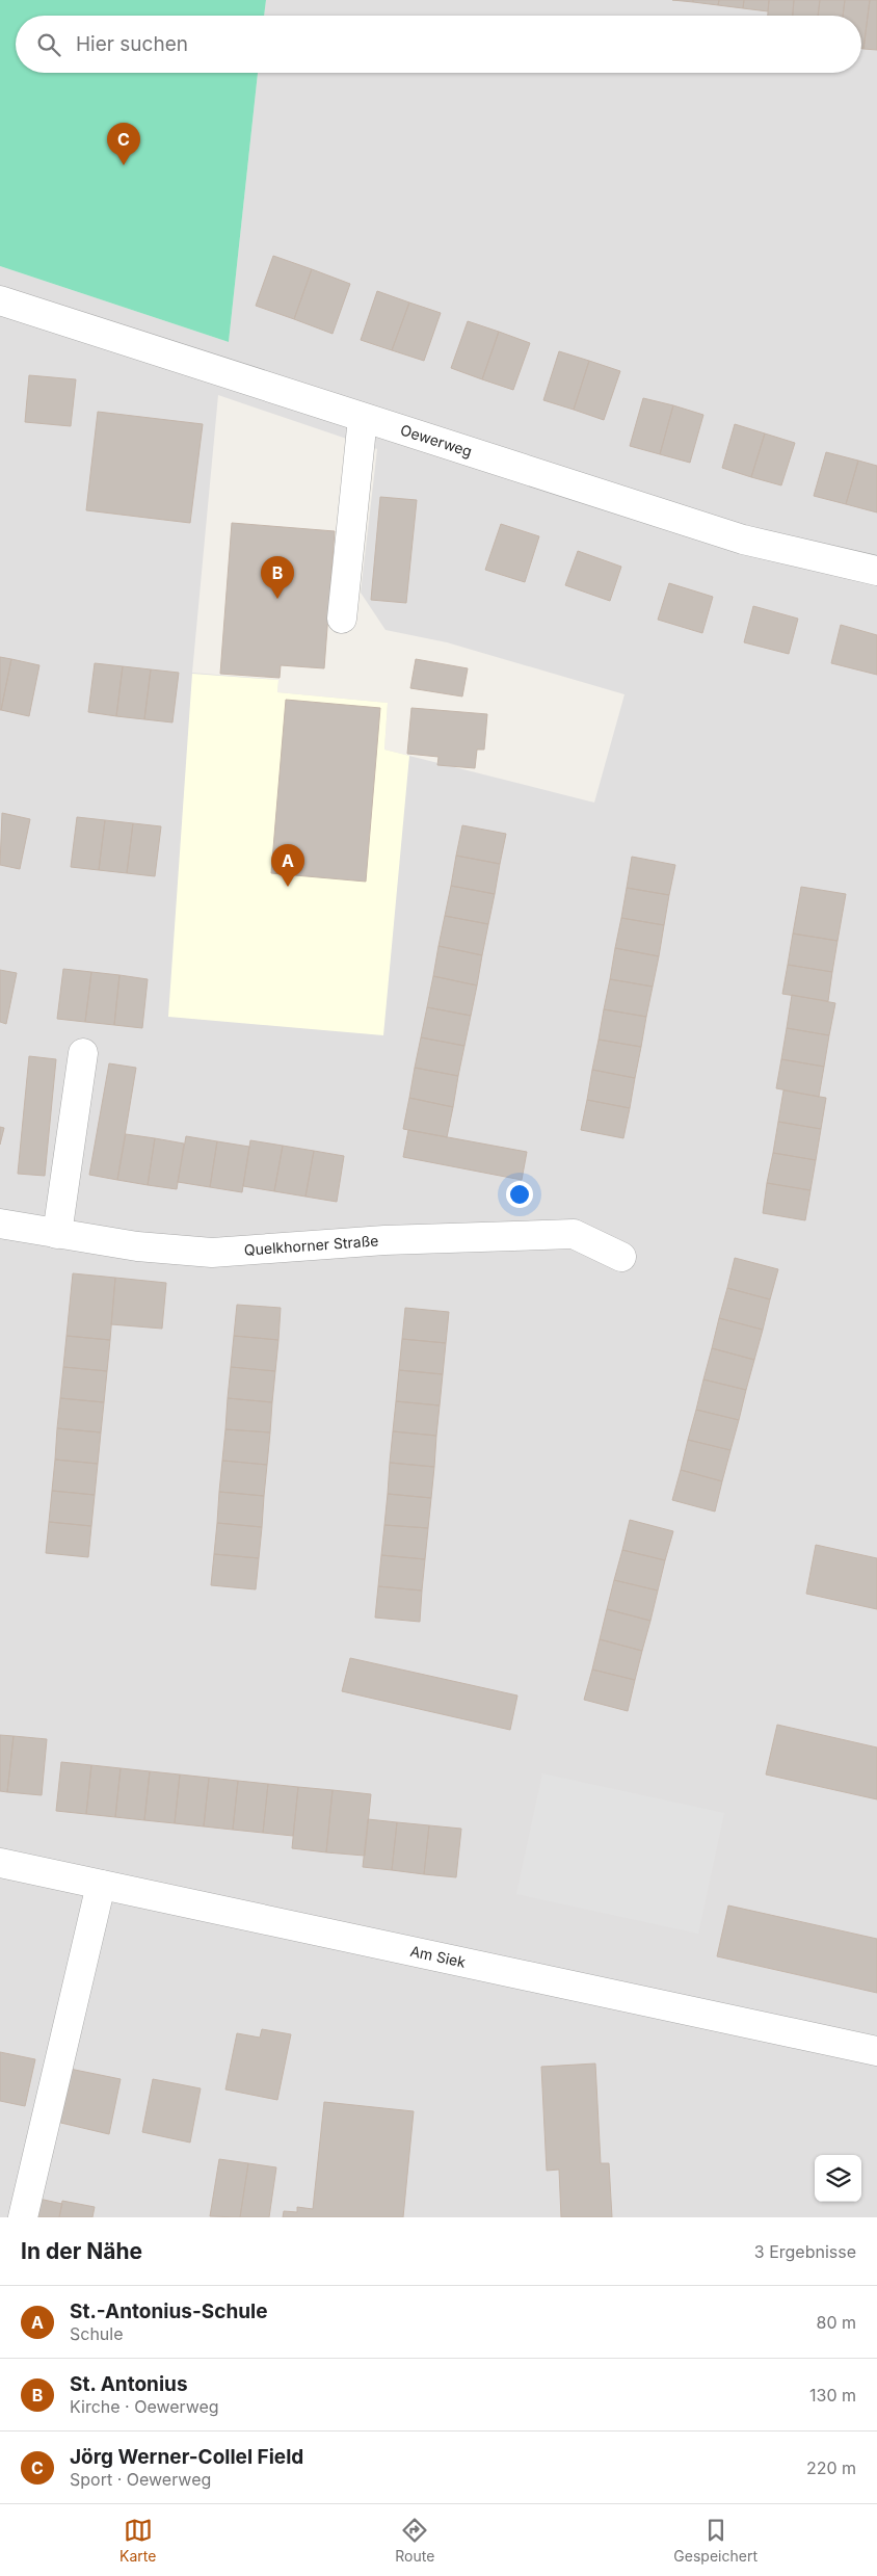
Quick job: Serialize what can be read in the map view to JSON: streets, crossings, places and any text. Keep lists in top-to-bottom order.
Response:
{
  "streets": {
    "street": ["Oewerweg", "Quelkhorner Straße", "Am Siek"]
  },
  "page": {
    "search": "Hier suchen",
    "pins": ["C", "B", "A"],
    "heading": ["In der Nähe", "3 Ergebnisse"],
    "list": [
      {
        "mark": "A",
        "name": "St.-Antonius-Schule",
        "note": "Schule",
        "value": "80 m"
      },
      {
        "mark": "B",
        "name": "St. Antonius",
        "note": "Kirche · Oewerweg",
        "value": "130 m"
      },
      {
        "mark": "C",
        "name": "Jörg Werner-Collel Field",
        "note": "Sport · Oewerweg",
        "value": "220 m"
      }
    ],
    "nav": ["Karte", "Route", "Gespeichert"]
  }
}
